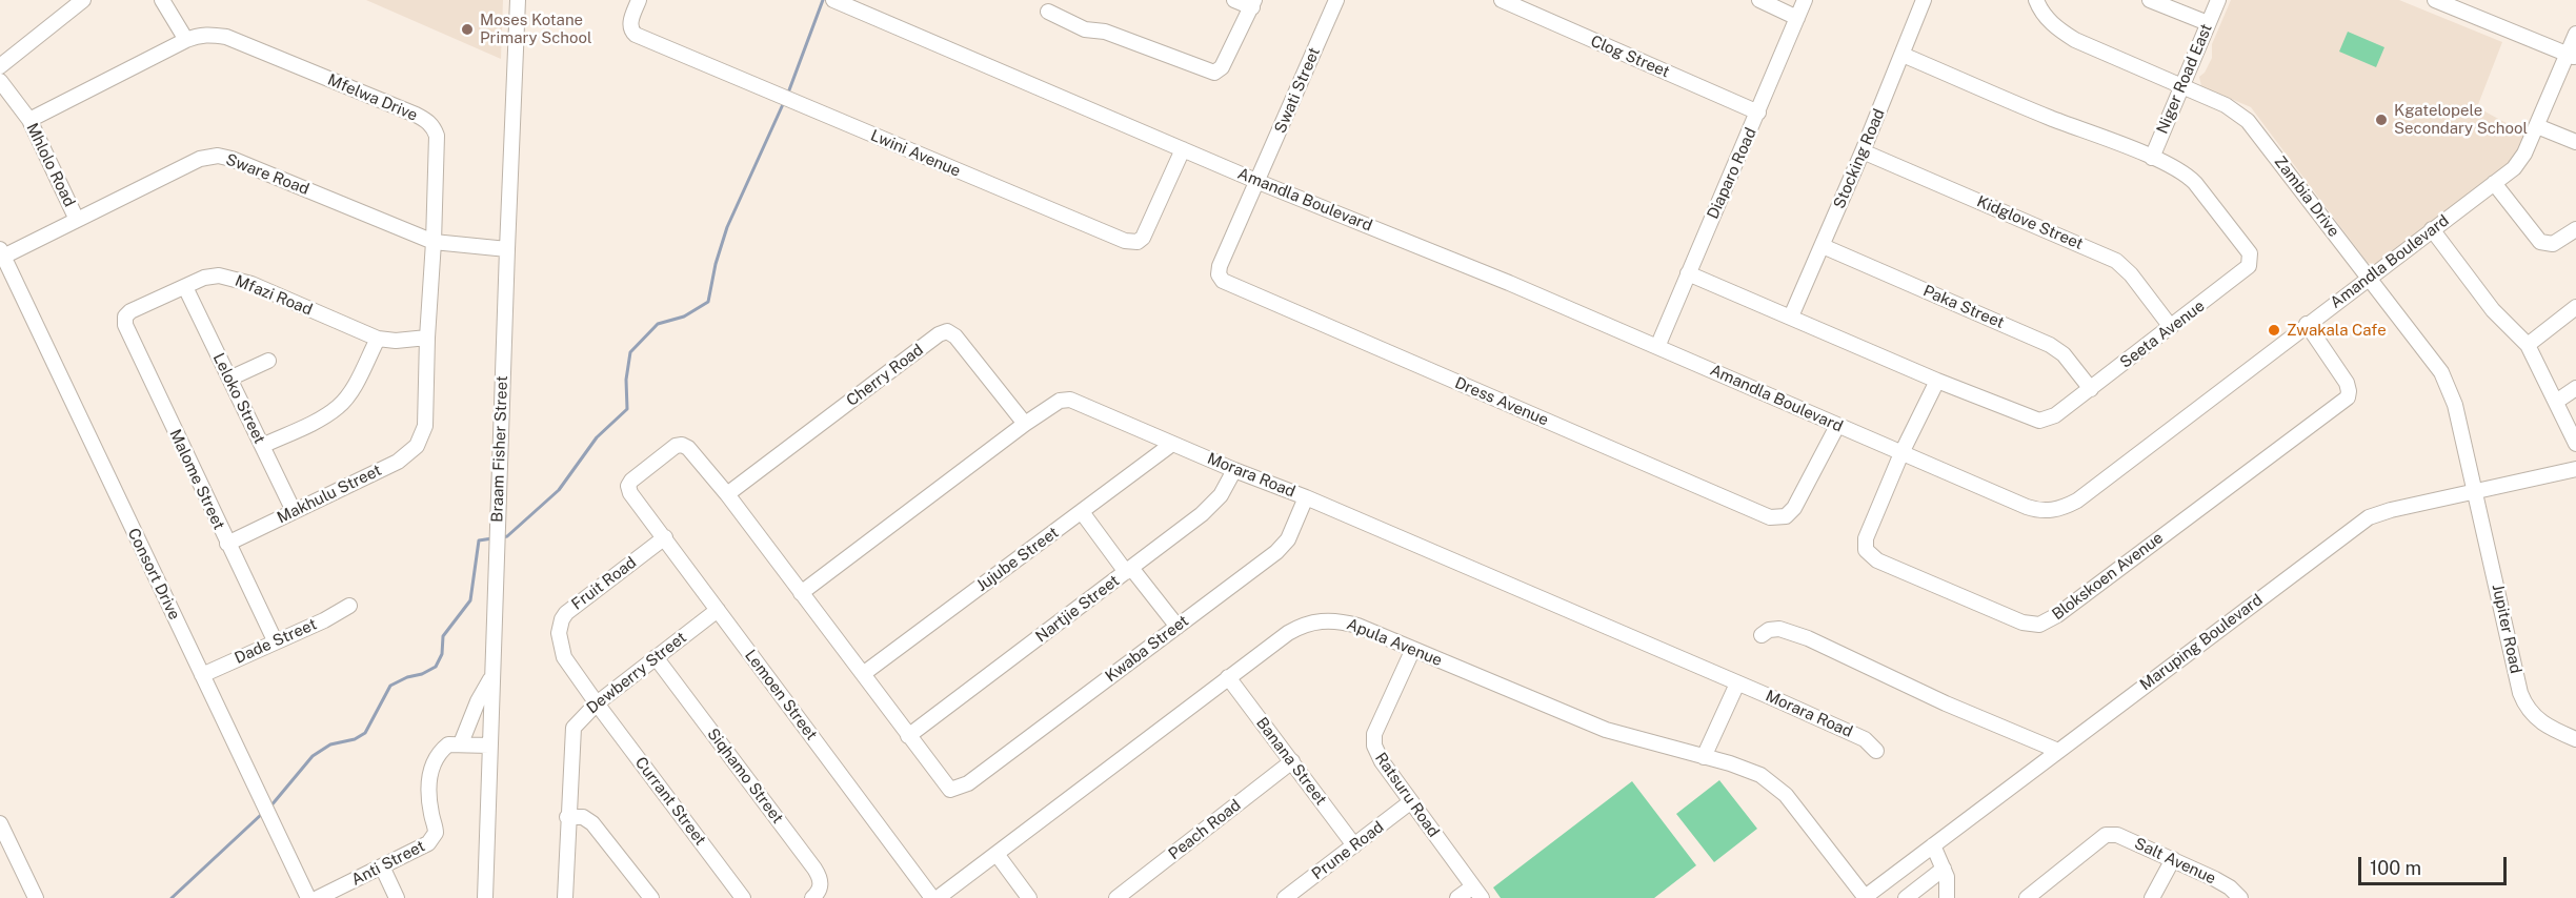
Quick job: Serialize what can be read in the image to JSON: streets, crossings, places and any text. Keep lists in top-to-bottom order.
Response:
{
  "streets": {
    "street": [
      "Clog Street",
      "Niger Road East",
      "Swati Street",
      "Mfelwa Drive",
      "Lwini Avenue",
      "Stocking Road",
      "Mhlolo Road",
      "Diaparo Road",
      "Sware Road",
      "Zambia Drive",
      "Amandla Boulevard",
      "Kidglove Street",
      "Mfazi Road",
      "Paka Street",
      "Seeta Avenue",
      "Cherry Road",
      "Leloko Street",
      "Dress Avenue",
      "Braam Fisher Street",
      "Morara Road",
      "Malome Street",
      "Makhulu Street",
      "Jujube Street",
      "Consort Drive",
      "Blokskoen Avenue",
      "Fruit Road",
      "Nartjie Street",
      "Jupiter Road",
      "Dade Street",
      "Apula Avenue",
      "Maruping Boulevard",
      "Kwaba Street",
      "Dewberry Street",
      "Lemoen Street",
      "Banana Street",
      "Siqhamo Street",
      "Ratsuru Road",
      "Currant Street",
      "Peach Road",
      "Prune Road",
      "Salt Avenue",
      "Anti Street"
    ]
  },
  "crossings": [
    ["Clog Street", "Diaparo Road"],
    ["Niger Road East", "Zambia Drive"],
    ["Niger Road East", "Seeta Avenue"],
    ["Swati Street", "Amandla Boulevard"],
    ["Swati Street", "Dress Avenue"],
    ["Mfelwa Drive", "Mhlolo Road"],
    ["Mfelwa Drive", "Sware Road"],
    ["Mfelwa Drive", "Mfazi Road"],
    ["Mfelwa Drive", "Makhulu Street"],
    ["Lwini Avenue", "Amandla Boulevard"],
    ["Stocking Road", "Kidglove Street"],
    ["Stocking Road", "Paka Street"],
    ["Stocking Road", "Seeta Avenue"],
    ["Mhlolo Road", "Sware Road"],
    ["Diaparo Road", "Amandla Boulevard"],
    ["Diaparo Road", "Seeta Avenue"],
    ["Sware Road", "Braam Fisher Street"],
    ["Sware Road", "Consort Drive"],
    ["Zambia Drive", "Amandla Boulevard"],
    ["Zambia Drive", "Jupiter Road"],
    ["Zambia Drive", "Maruping Boulevard"],
    ["Amandla Boulevard", "Dress Avenue"],
    ["Amandla Boulevard", "Blokskoen Avenue"],
    ["Kidglove Street", "Seeta Avenue"],
    ["Mfazi Road", "Leloko Street"],
    ["Mfazi Road", "Malome Street"],
    ["Paka Street", "Seeta Avenue"],
    ["Seeta Avenue", "Blokskoen Avenue"],
    ["Cherry Road", "Morara Road"],
    ["Cherry Road", "Lemoen Street"],
    ["Leloko Street", "Makhulu Street"],
    ["Morara Road", "Jujube Street"],
    ["Morara Road", "Nartjie Street"],
    ["Morara Road", "Kwaba Street"],
    ["Malome Street", "Makhulu Street"],
    ["Malome Street", "Dade Street"],
    ["Consort Drive", "Dade Street"],
    ["Fruit Road", "Dewberry Street"],
    ["Fruit Road", "Lemoen Street"],
    ["Fruit Road", "Currant Street"],
    ["Nartjie Street", "Kwaba Street"],
    ["Jupiter Road", "Maruping Boulevard"],
    ["Apula Avenue", "Maruping Boulevard"],
    ["Apula Avenue", "Banana Street"],
    ["Apula Avenue", "Ratsuru Road"],
    ["Dewberry Street", "Lemoen Street"],
    ["Dewberry Street", "Siqhamo Street"],
    ["Dewberry Street", "Currant Street"],
    ["Banana Street", "Peach Road"],
    ["Banana Street", "Prune Road"],
    ["Ratsuru Road", "Prune Road"]
  ],
  "places": ["Moses Kotane Primary School", "Kgatelopele Secondary School", "Zwakala Cafe"],
  "scale_bar": "100 m"
}
